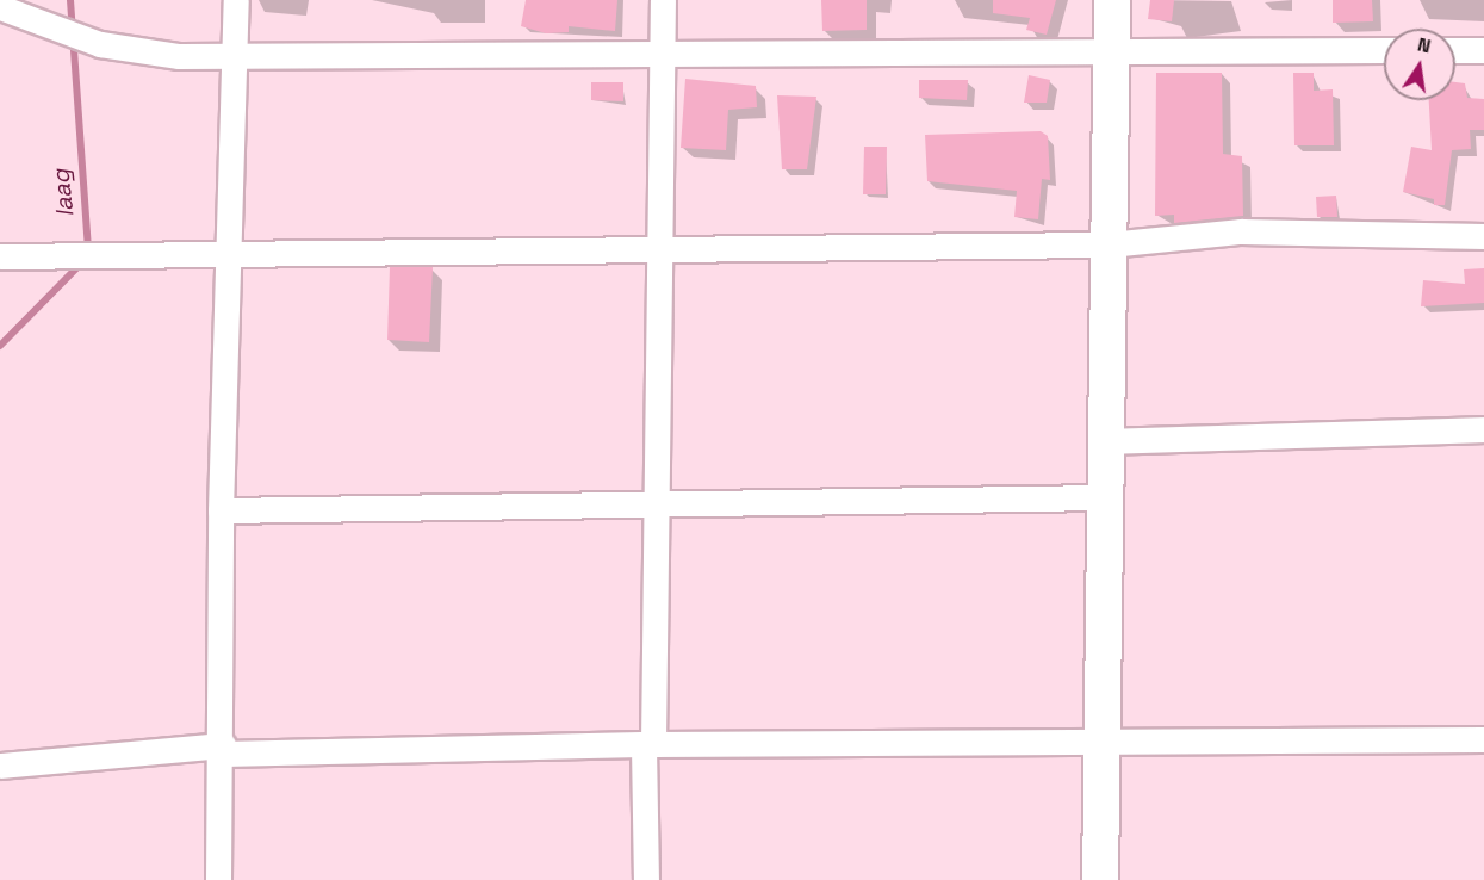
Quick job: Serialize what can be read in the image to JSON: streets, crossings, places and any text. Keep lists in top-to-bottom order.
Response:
{
  "water": ["laag"],
  "north": "top"
}
